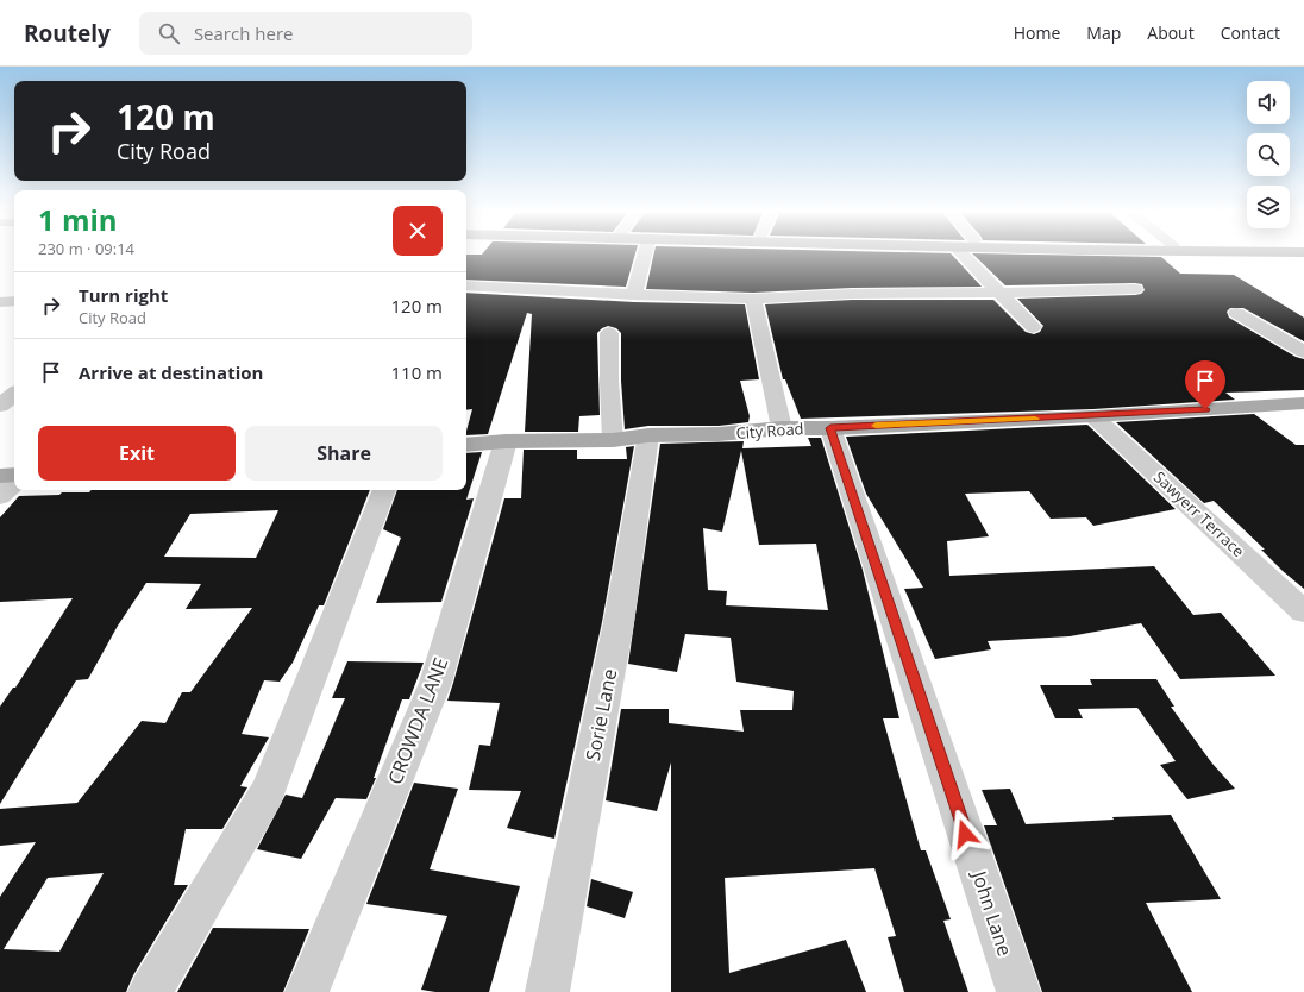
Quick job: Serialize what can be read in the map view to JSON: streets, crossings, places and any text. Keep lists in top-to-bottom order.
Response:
{
  "streets": {
    "main road": ["City Road"],
    "street": [
      "Sawyerr Terrace",
      "Sorie Lane",
      "CROWDA LANE",
      "John Lane"
    ]
  },
  "crossings": [
    ["City Road", "Sawyerr Terrace"],
    ["City Road", "Sorie Lane"],
    ["City Road", "CROWDA LANE"],
    ["City Road", "John Lane"]
  ],
  "page": {
    "header": "Routely",
    "search": "Search here",
    "nav": [
      "Home",
      "Map",
      "About",
      "Contact"
    ],
    "turn": ["120 m", "City Road"],
    "heading": ["1 min", "230 m · 09:14"],
    "list": [
      {
        "name": "Turn right",
        "note": "City Road",
        "value": "120 m"
      },
      {
        "name": "Arrive at destination",
        "value": "110 m"
      }
    ],
    "buttons": ["Exit", "Share"]
  }
}
